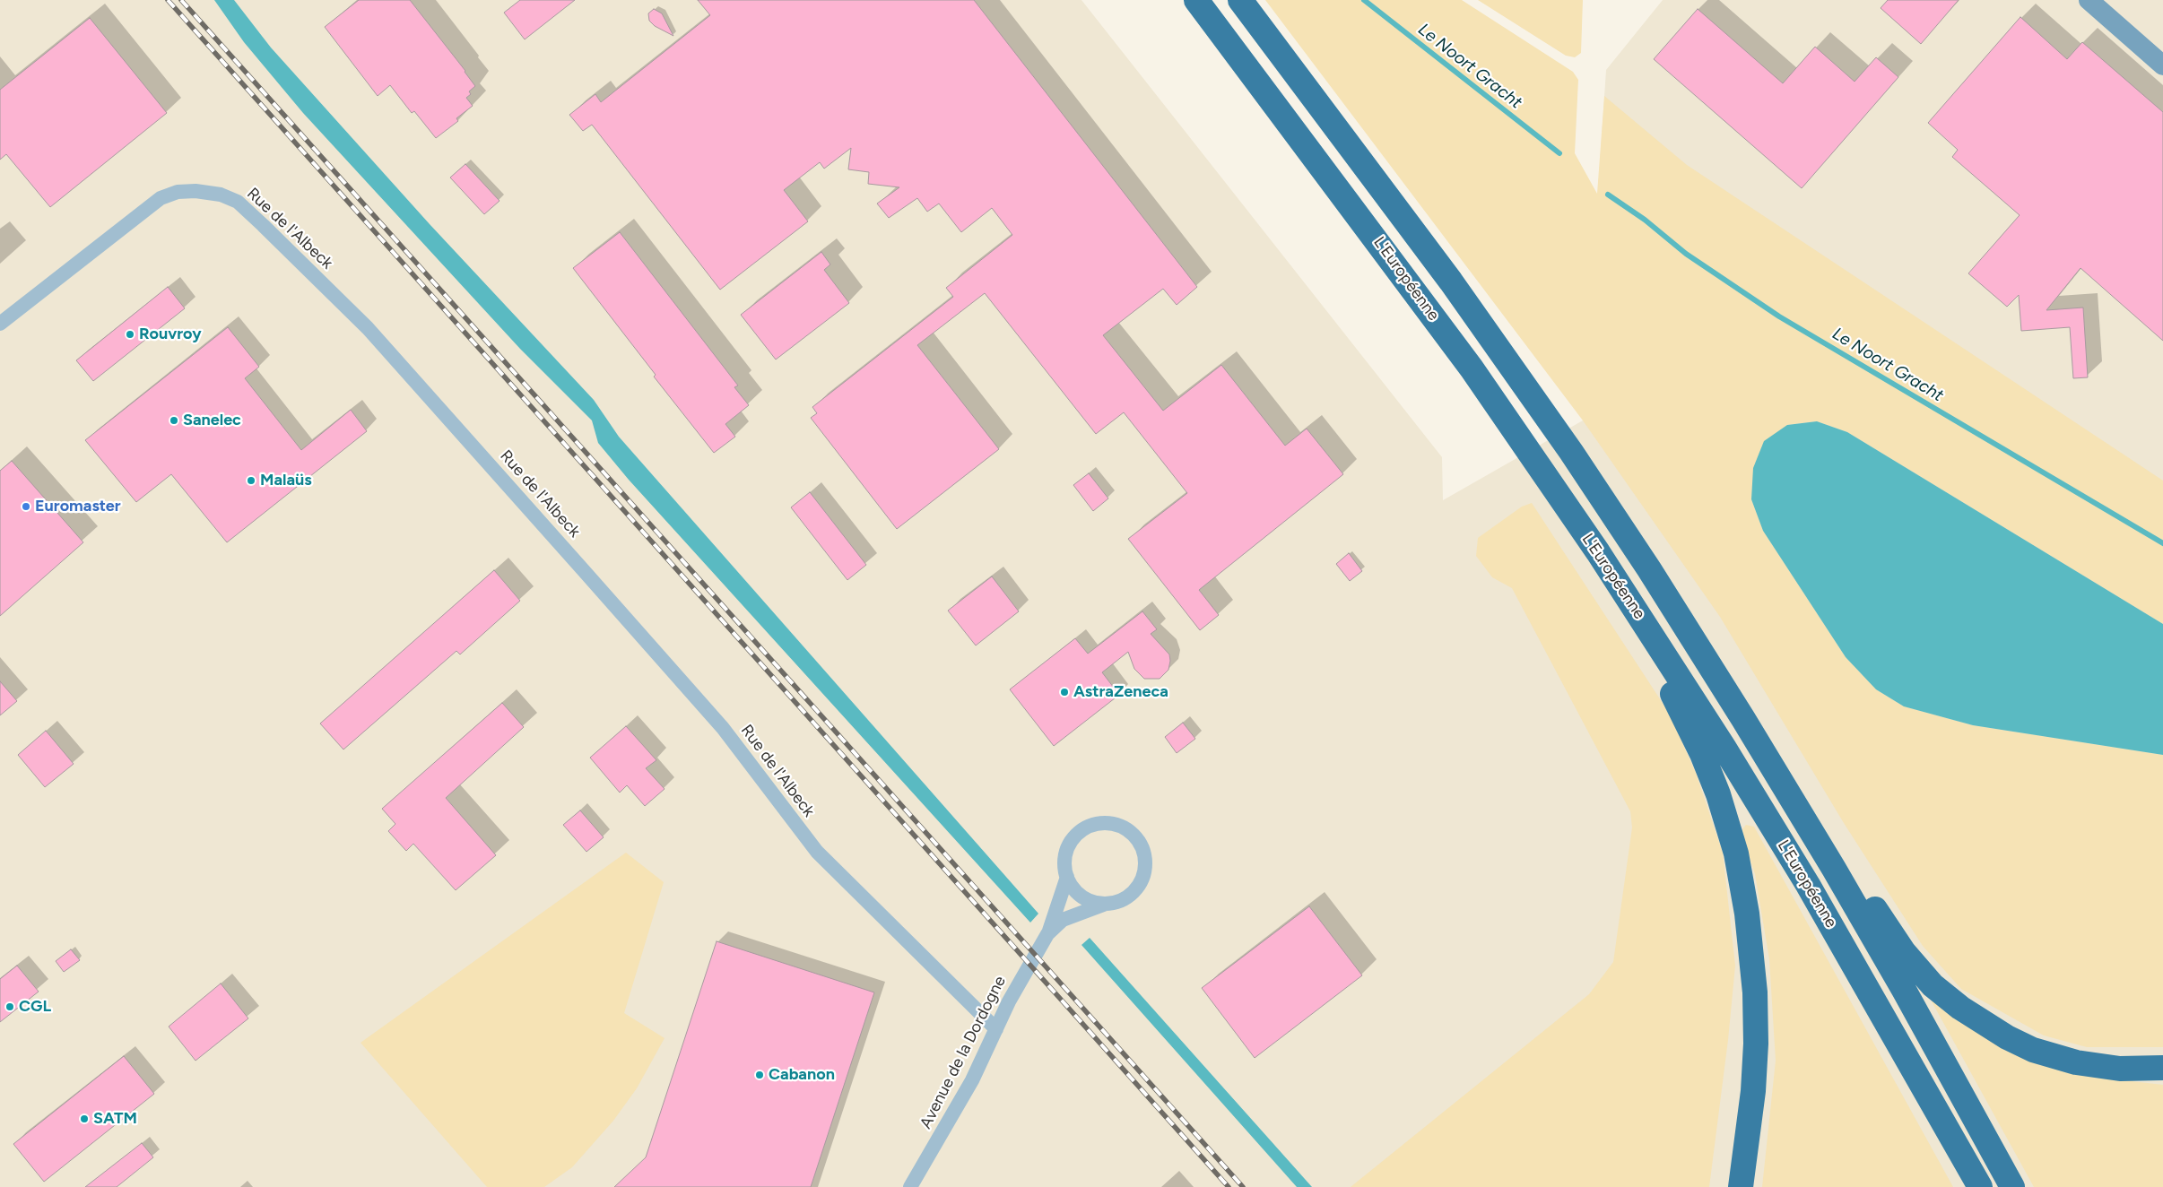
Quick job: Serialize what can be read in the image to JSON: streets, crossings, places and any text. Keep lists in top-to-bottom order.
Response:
{
  "streets": {
    "highway": ["L'Européenne"],
    "street": ["Rue de l'Albeck", "Avenue de la Dordogne"]
  },
  "crossings": [
    ["Rue de l'Albeck", "Avenue de la Dordogne"]
  ],
  "water": ["Le Noort Gracht"],
  "places": [
    "Rouvroy",
    "Sanelec",
    "Malaüs",
    "Euromaster",
    "AstraZeneca",
    "CGL",
    "Cabanon",
    "SATM"
  ]
}
